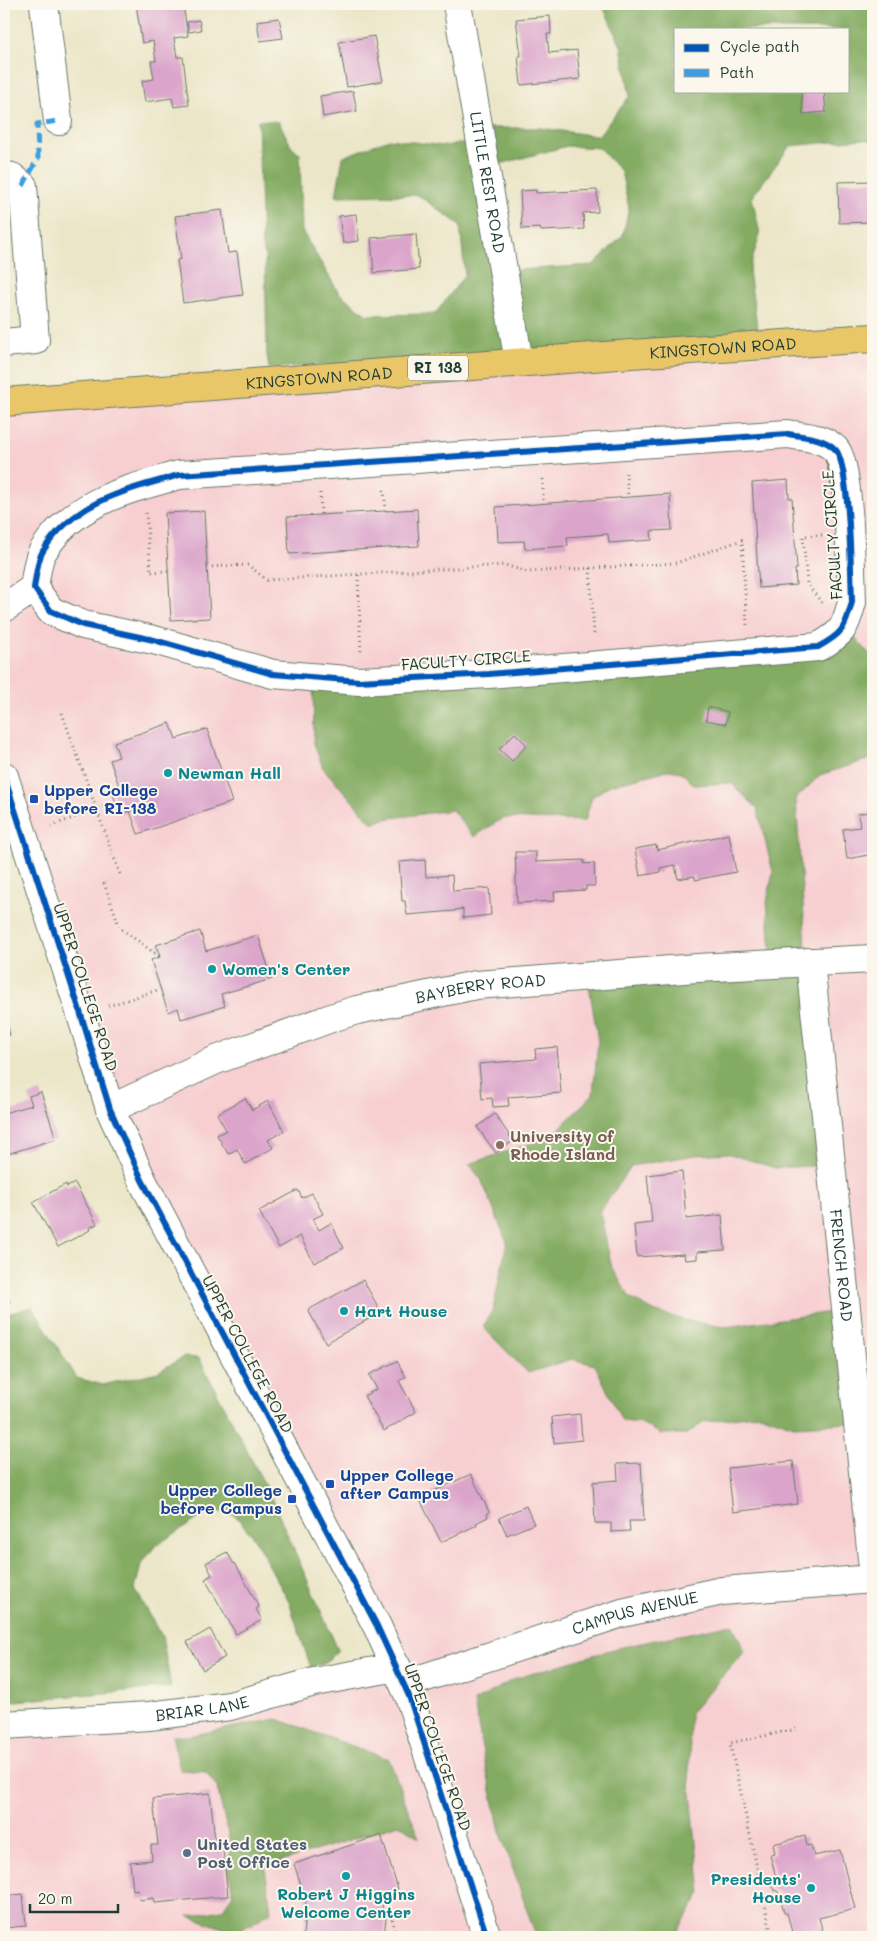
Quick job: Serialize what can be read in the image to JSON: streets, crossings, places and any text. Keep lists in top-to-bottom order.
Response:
{
  "streets": {
    "main road": ["KINGSTOWN ROAD", "RI 138"],
    "street": [
      "LITTLE REST ROAD",
      "FACULTY CIRCLE",
      "UPPER COLLEGE ROAD",
      "BAYBERRY ROAD",
      "FRENCH ROAD",
      "CAMPUS AVENUE",
      "BRIAR LANE"
    ]
  },
  "crossings": [
    ["LITTLE REST ROAD", "KINGSTOWN ROAD"],
    ["UPPER COLLEGE ROAD", "BAYBERRY ROAD"],
    ["UPPER COLLEGE ROAD", "CAMPUS AVENUE"],
    ["UPPER COLLEGE ROAD", "BRIAR LANE"],
    ["BAYBERRY ROAD", "FRENCH ROAD"],
    ["CAMPUS AVENUE", "BRIAR LANE"]
  ],
  "places": {
    "other": [
      "Newman Hall",
      "Women's Center",
      "University of Rhode Island",
      "Hart House",
      "United States Post Office",
      "Robert J Higgins Welcome Center",
      "Presidents' House"
    ],
    "transit": ["Upper College before RI-138", "Upper College after Campus", "Upper College before Campus"]
  },
  "legend": ["Cycle path", "Path"],
  "scale_bar": "20 m"
}
